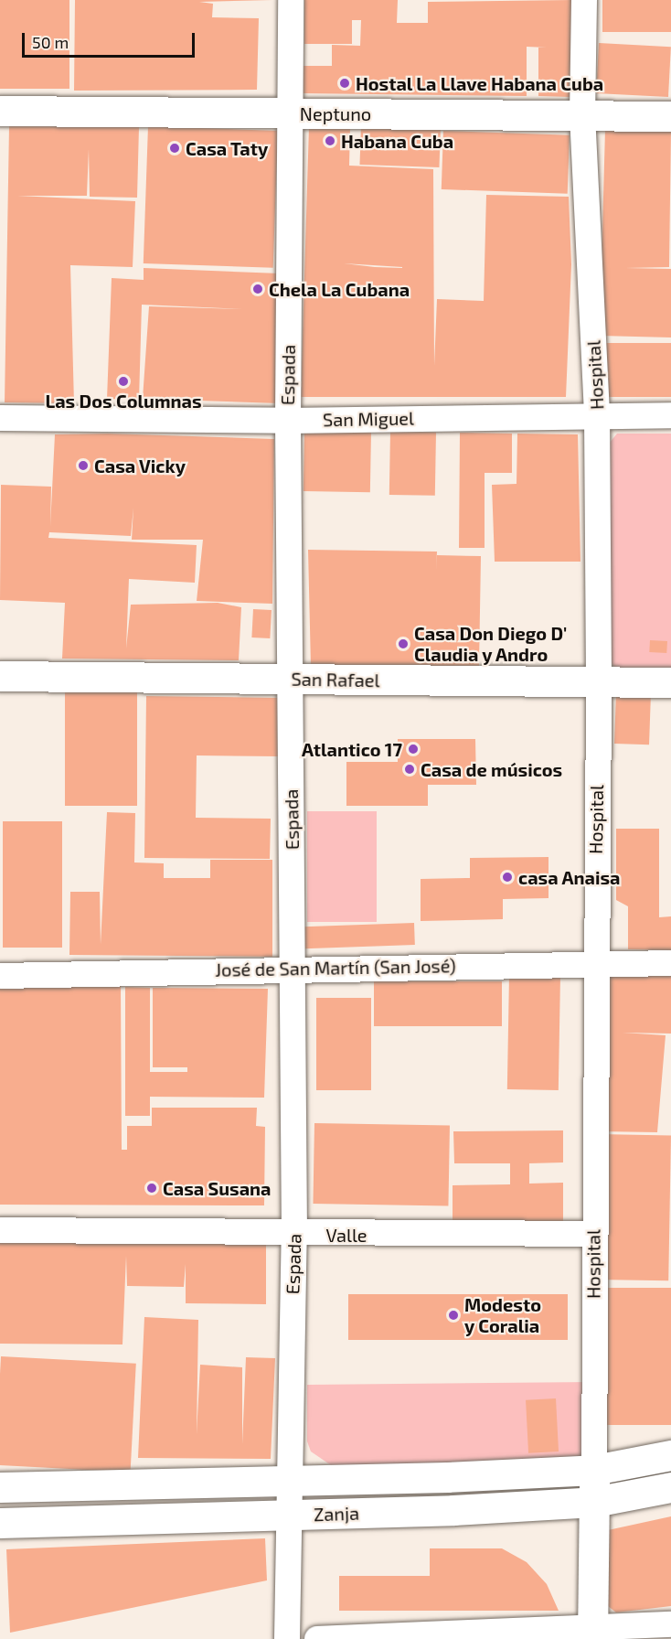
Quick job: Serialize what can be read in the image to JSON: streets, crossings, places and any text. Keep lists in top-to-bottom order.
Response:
{
  "streets": {
    "street": [
      "Neptuno",
      "Espada",
      "Hospital",
      "San Miguel",
      "San Rafael",
      "José de San Martín (San José)",
      "Valle",
      "Zanja"
    ]
  },
  "crossings": [
    ["Neptuno", "Espada"],
    ["Neptuno", "Hospital"],
    ["Espada", "San Miguel"],
    ["Espada", "San Rafael"],
    ["Espada", "José de San Martín (San José)"],
    ["Espada", "Valle"],
    ["Espada", "Zanja"],
    ["Hospital", "San Miguel"],
    ["Hospital", "San Rafael"],
    ["Hospital", "José de San Martín (San José)"],
    ["Hospital", "Valle"],
    ["Hospital", "Zanja"]
  ],
  "places": [
    "Hostal La Llave Habana Cuba",
    "Habana Cuba",
    "Casa Taty",
    "Chela La Cubana",
    "Las Dos Columnas",
    "Casa Vicky",
    "Casa Don Diego D' Claudia y Andro",
    "Atlantico 17",
    "Casa de músicos",
    "casa Anaisa",
    "Casa Susana",
    "Modesto y Coralia"
  ],
  "scale_bar": "50 m"
}
